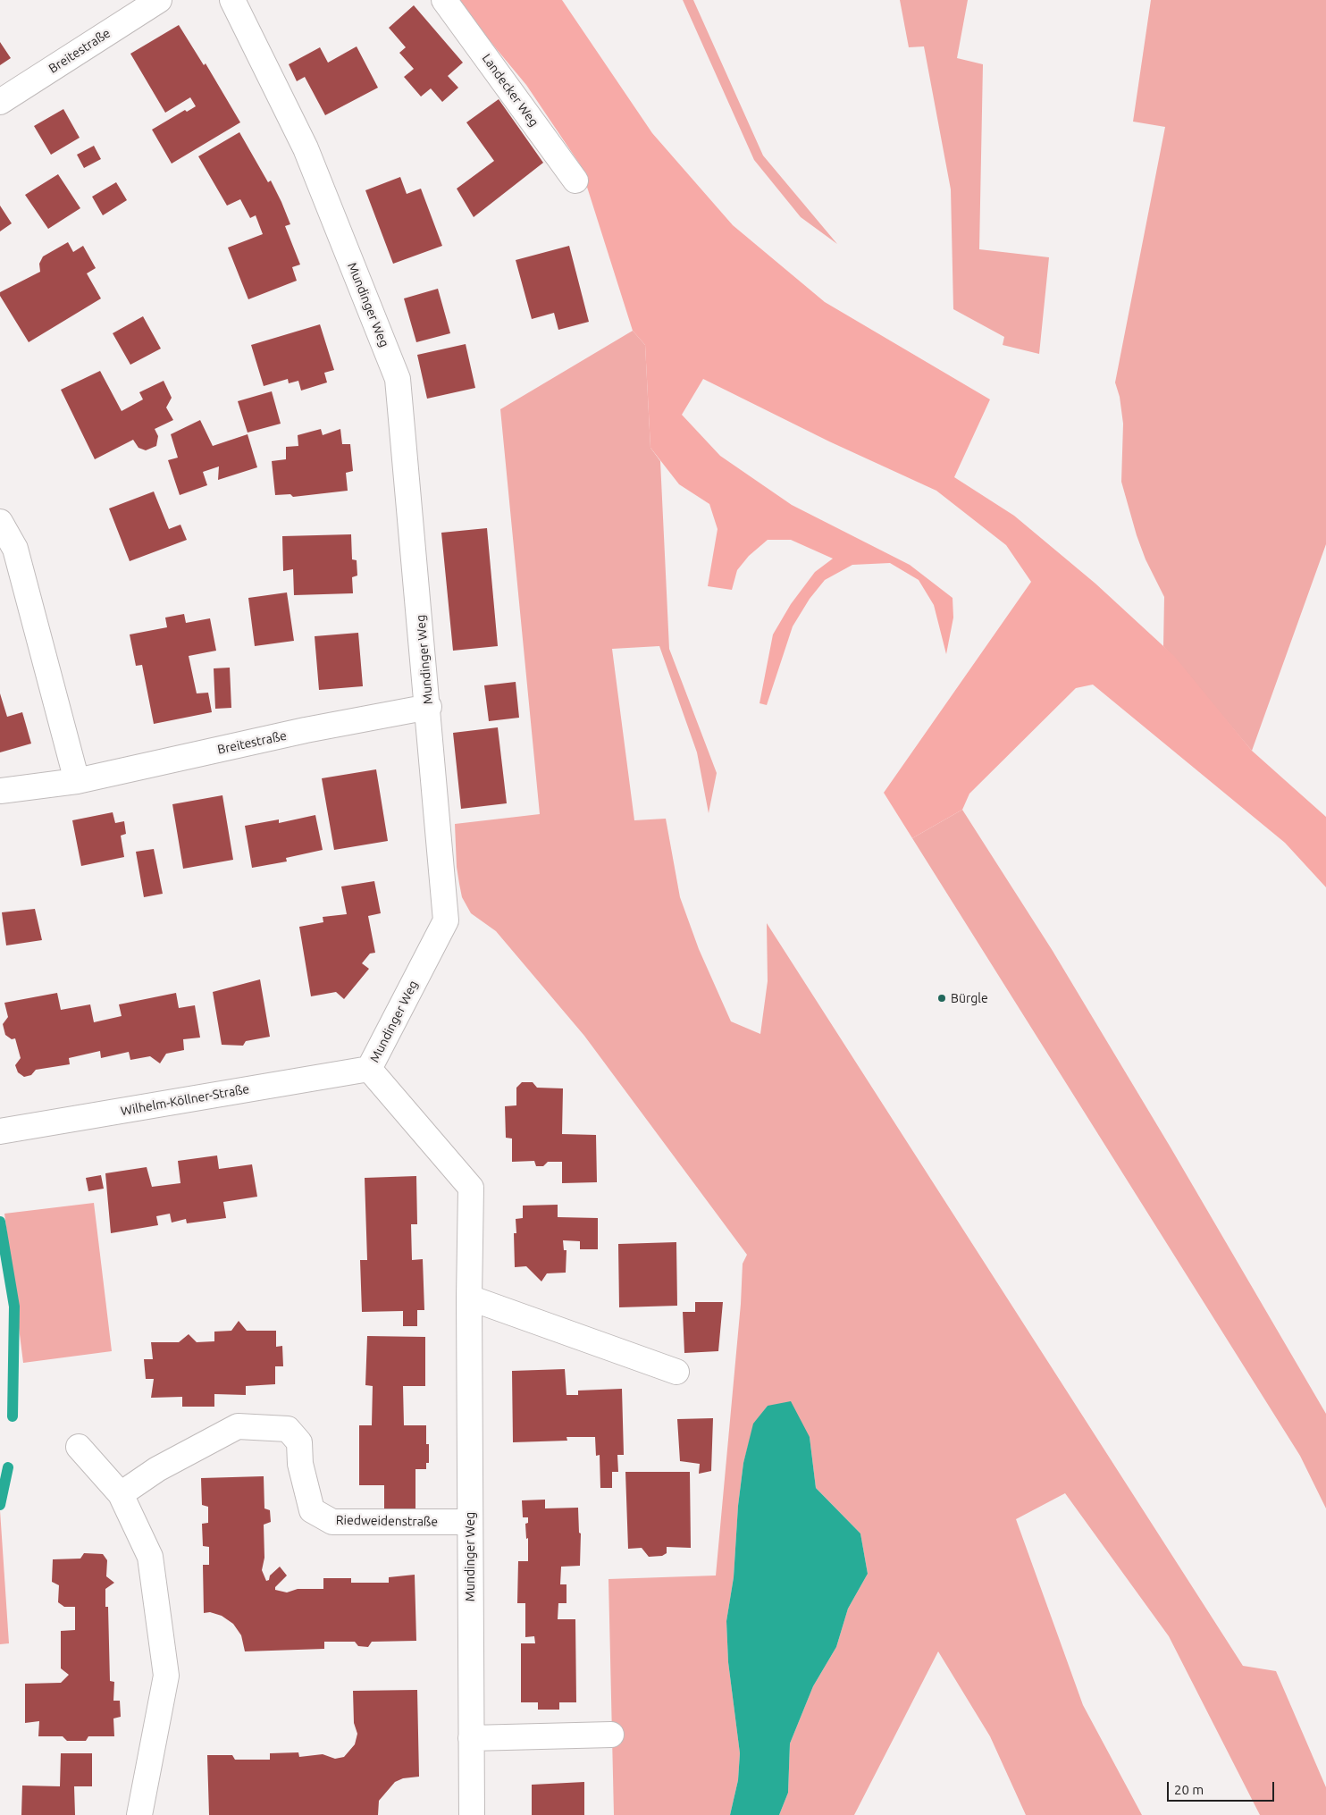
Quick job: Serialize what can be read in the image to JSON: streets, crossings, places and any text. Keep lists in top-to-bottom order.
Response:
{
  "streets": {
    "street": [
      "Breitestraße",
      "Landecker Weg",
      "Mundinger Weg",
      "Wilhelm-Köllner-Straße",
      "Riedweidenstraße"
    ]
  },
  "crossings": [
    ["Breitestraße", "Mundinger Weg"],
    ["Mundinger Weg", "Wilhelm-Köllner-Straße"],
    ["Mundinger Weg", "Riedweidenstraße"]
  ],
  "places": ["Bürgle"],
  "scale_bar": "20 m"
}
